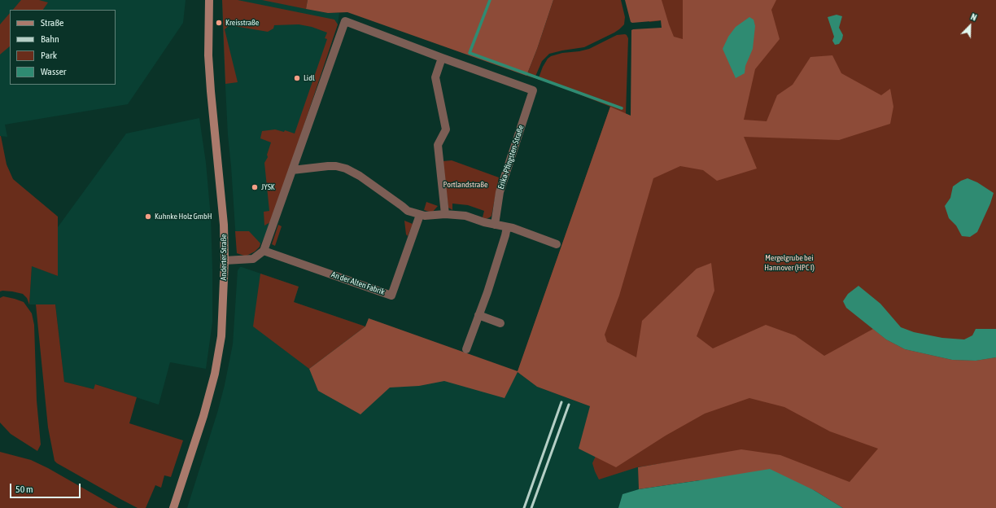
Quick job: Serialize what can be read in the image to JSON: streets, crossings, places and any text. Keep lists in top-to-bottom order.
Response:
{
  "streets": {
    "main road": ["Anderter Straße"],
    "street": ["Erika-Pfingsten-Straße", "An der Alten Fabrik"]
  },
  "parks": ["Portlandstraße", "Mergelgrube bei Hannover (HPC I)"],
  "places": [
    "Kreisstraße",
    "Lidl",
    "JYSK",
    "Kuhnke Holz GmbH"
  ],
  "legend": [
    "Straße",
    "Bahn",
    "Park",
    "Wasser"
  ],
  "scale_bar": "50 m",
  "north": "top right"
}
